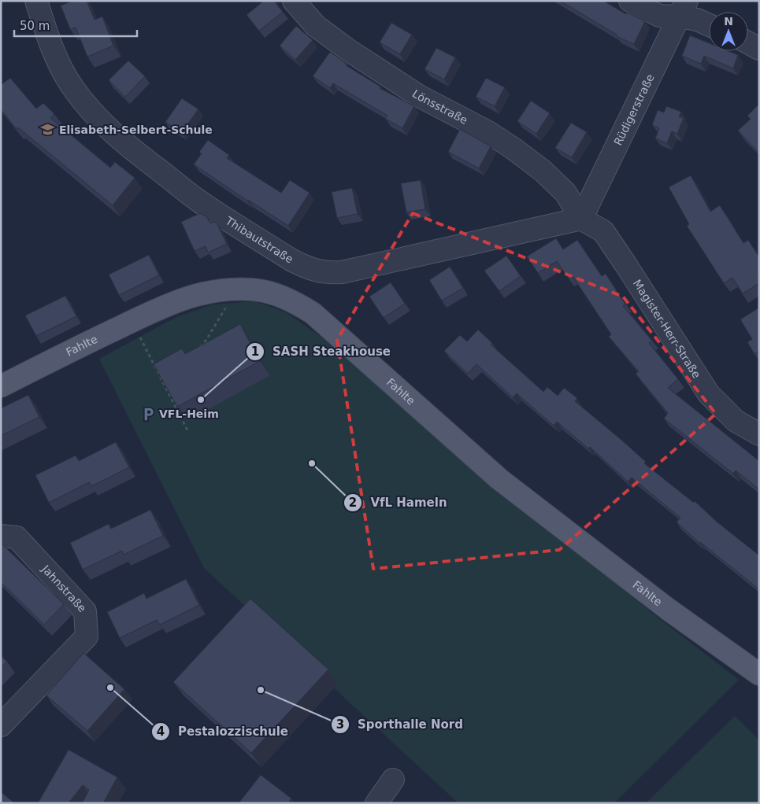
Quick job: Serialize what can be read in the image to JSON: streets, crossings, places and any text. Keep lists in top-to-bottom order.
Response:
{
  "streets": {
    "main road": ["Fahlte"],
    "street": [
      "Lönsstraße",
      "Rüdigerstraße",
      "Thibautstraße",
      "Magister-Herr-Straße",
      "Jahnstraße"
    ]
  },
  "crossings": [
    ["Lönsstraße", "Rüdigerstraße"],
    ["Lönsstraße", "Thibautstraße"],
    ["Lönsstraße", "Magister-Herr-Straße"],
    ["Rüdigerstraße", "Thibautstraße"],
    ["Rüdigerstraße", "Magister-Herr-Straße"],
    ["Thibautstraße", "Magister-Herr-Straße"]
  ],
  "places": {
    "school or university": ["Elisabeth-Selbert-Schule"],
    "other": [
      "SASH Steakhouse",
      "VfL Hameln",
      "Pestalozzischule",
      "Sporthalle Nord"
    ],
    "parking": ["VFL-Heim"]
  },
  "scale_bar": "50 m",
  "north": "top"
}
